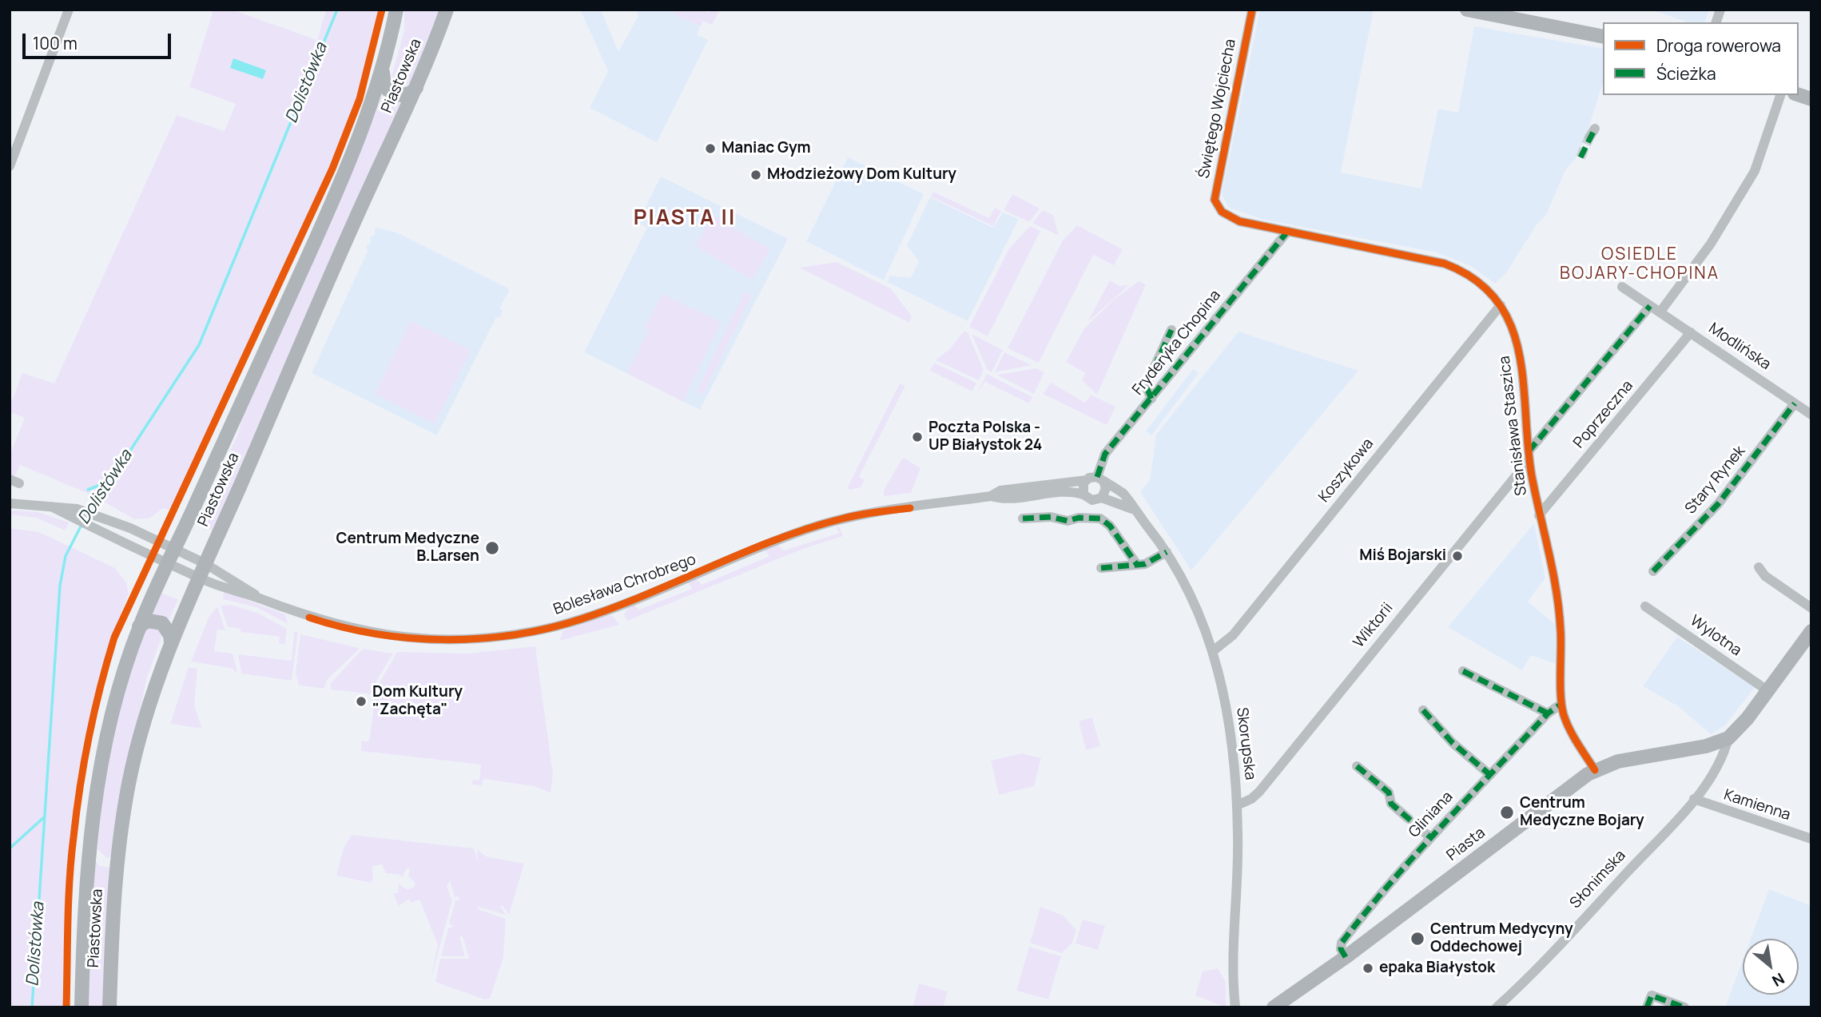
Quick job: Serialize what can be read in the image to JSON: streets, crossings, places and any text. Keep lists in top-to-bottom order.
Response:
{
  "streets": {
    "main road": ["Piastowska", "Piasta", "Słonimska"],
    "street": [
      "Świętego Wojciecha",
      "Fryderyka Chopina",
      "Modlińska",
      "Poprzeczna",
      "Stanisława Staszica",
      "Koszykowa",
      "Stary Rynek",
      "Bolesława Chrobrego",
      "Wiktorii",
      "Wylotna",
      "Skorupska",
      "Kamienna",
      "Gliniana"
    ]
  },
  "crossings": [
    ["Piastowska", "Bolesława Chrobrego"],
    ["Świętego Wojciecha", "Stanisława Staszica"],
    ["Fryderyka Chopina", "Stanisława Staszica"],
    ["Fryderyka Chopina", "Bolesława Chrobrego"],
    ["Fryderyka Chopina", "Skorupska"],
    ["Modlińska", "Poprzeczna"],
    ["Modlińska", "Stary Rynek"],
    ["Poprzeczna", "Stanisława Staszica"],
    ["Stanisława Staszica", "Koszykowa"],
    ["Stanisława Staszica", "Wiktorii"],
    ["Stanisława Staszica", "Gliniana"],
    ["Stanisława Staszica", "Piasta"],
    ["Koszykowa", "Skorupska"],
    ["Bolesława Chrobrego", "Skorupska"],
    ["Wiktorii", "Skorupska"],
    ["Wylotna", "Słonimska"],
    ["Kamienna", "Słonimska"],
    ["Gliniana", "Piasta"],
    ["Piasta", "Słonimska"]
  ],
  "districts": ["PIASTA II", "OSIEDLE BOJARY-CHOPINA"],
  "water": ["Dolistówka"],
  "places": [
    "Maniac Gym",
    "Młodzieżowy Dom Kultury",
    "Poczta Polska - UP Białystok 24",
    "Centrum Medyczne B.Larsen",
    "Miś Bojarski",
    "Dom Kultury \"Zachęta\"",
    "Centrum Medyczne Bojary",
    "Centrum Medycyny Oddechowej",
    "epaka Białystok"
  ],
  "legend": ["Droga rowerowa", "Ścieżka"],
  "scale_bar": "100 m",
  "north": "bottom right"
}
